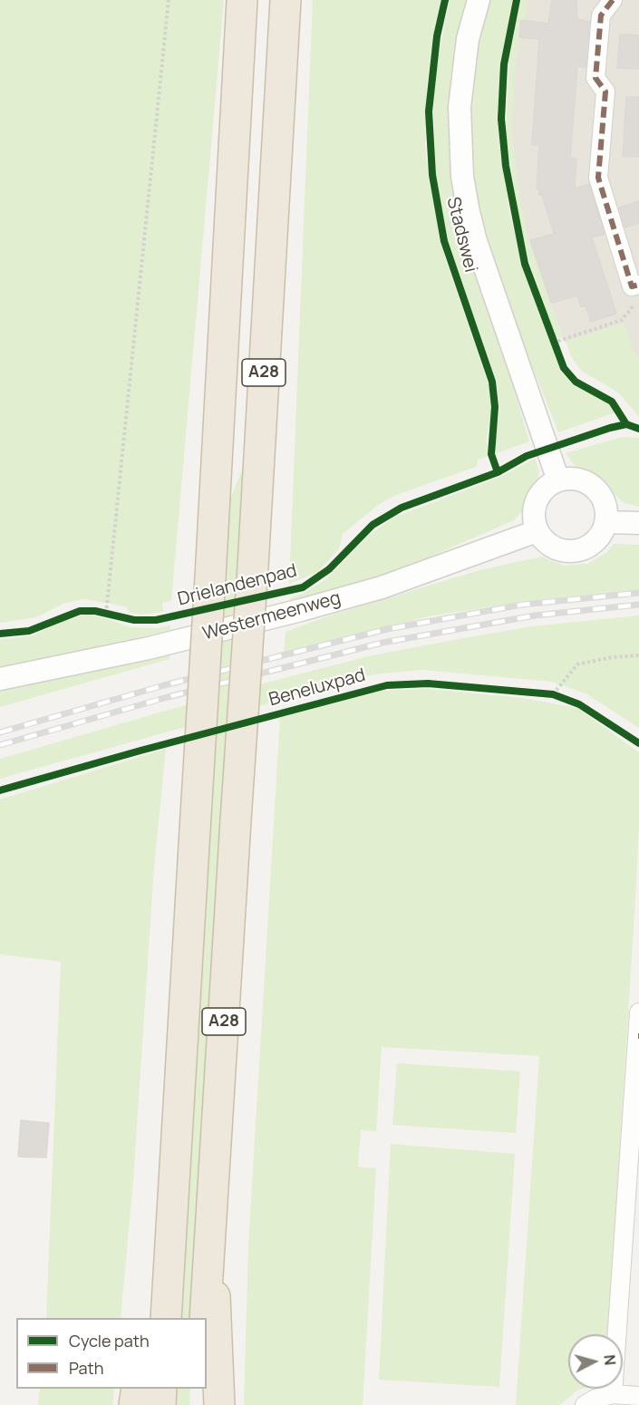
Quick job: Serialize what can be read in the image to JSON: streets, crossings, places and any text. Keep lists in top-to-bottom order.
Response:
{
  "streets": {
    "highway": ["A28"],
    "street": ["Stadswei", "Westermeenweg"],
    "cycle path": ["Drielandenpad", "Beneluxpad"]
  },
  "crossings": [
    ["Stadswei", "Westermeenweg"]
  ],
  "legend": ["Cycle path", "Path"],
  "north": "right"
}
